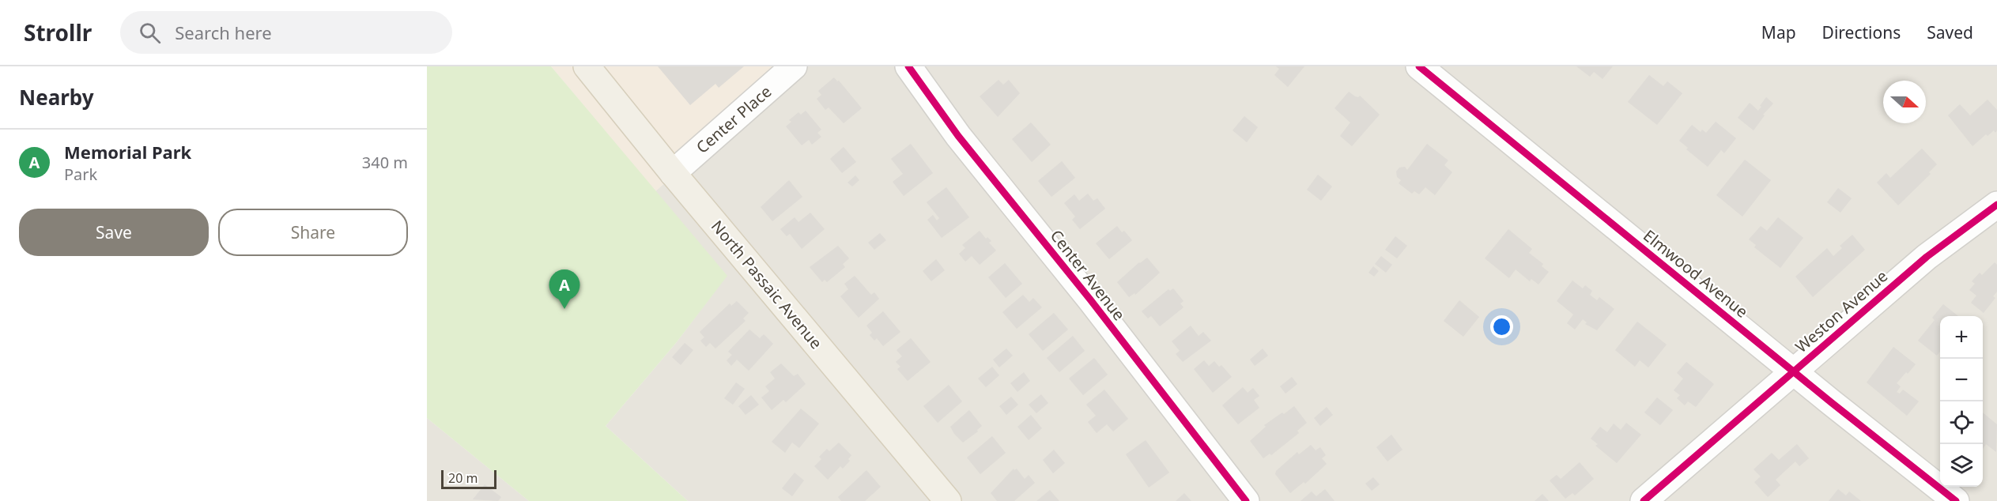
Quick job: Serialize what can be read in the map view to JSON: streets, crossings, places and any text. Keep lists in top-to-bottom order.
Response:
{
  "streets": {
    "main road": ["North Passaic Avenue"],
    "street": [
      "Center Place",
      "Elmwood Avenue",
      "Center Avenue",
      "Weston Avenue"
    ]
  },
  "crossings": [
    ["Center Place", "North Passaic Avenue"],
    ["Elmwood Avenue", "Weston Avenue"]
  ],
  "scale_bar": "20 m",
  "north": "right",
  "page": {
    "header": "Strollr",
    "search": "Search here",
    "nav": ["Map", "Directions", "Saved"],
    "heading": "Nearby",
    "list": [
      {
        "mark": "A",
        "name": "Memorial Park",
        "note": "Park",
        "value": "340 m"
      }
    ],
    "buttons": ["Save", "Share"],
    "pins": "A",
    "map_buttons": ["+", "−"],
    "scale": "20 m"
  }
}
